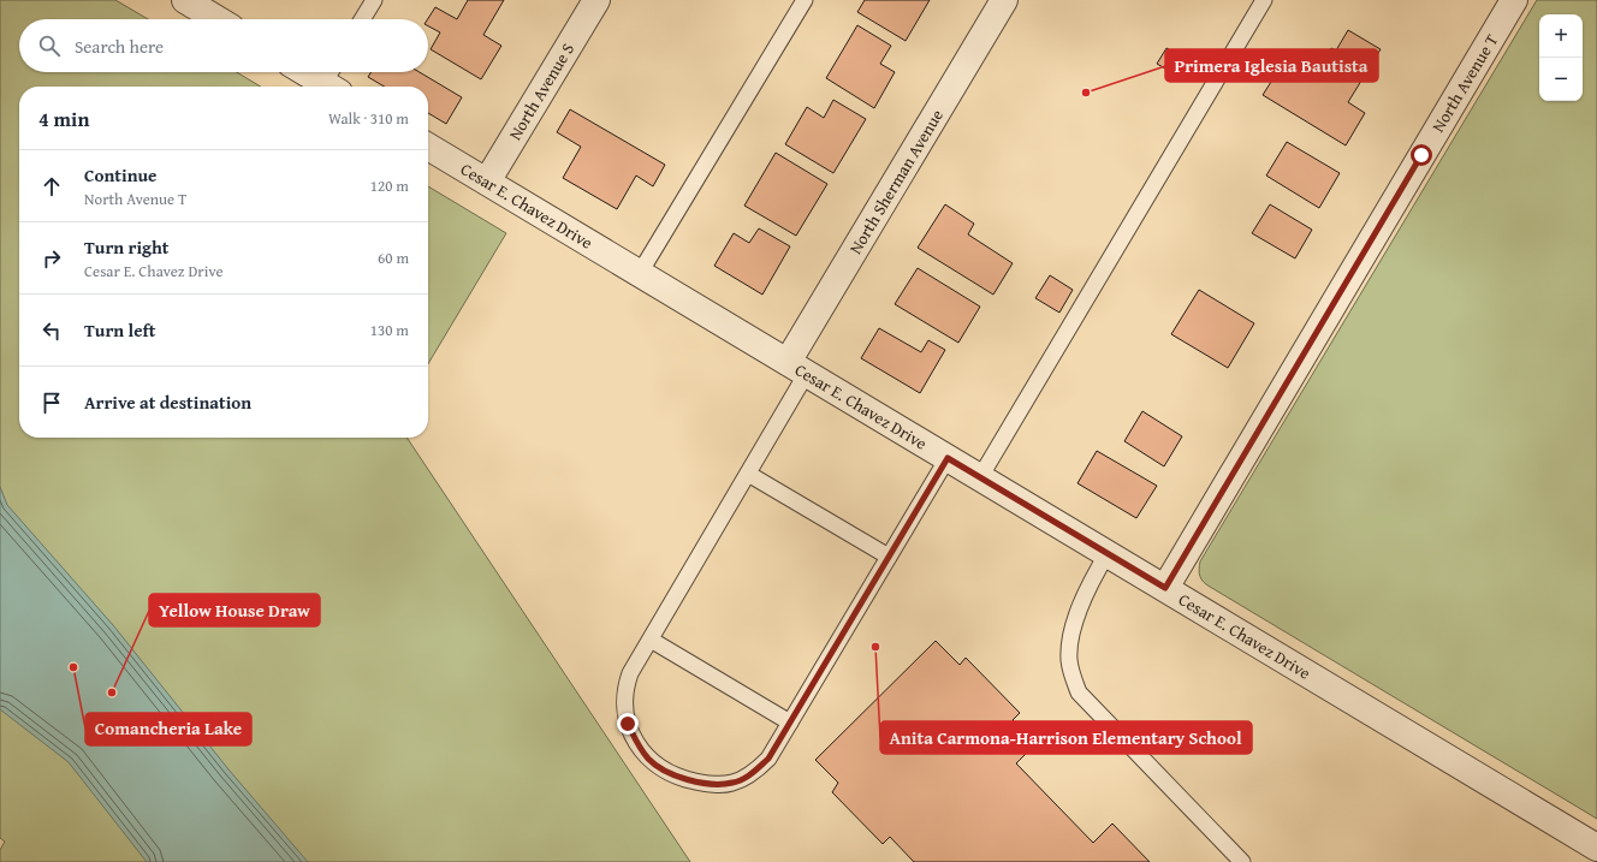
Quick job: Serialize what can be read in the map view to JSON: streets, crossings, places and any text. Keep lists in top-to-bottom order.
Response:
{
  "streets": {
    "street": [
      "North Avenue T",
      "North Avenue S",
      "North Sherman Avenue",
      "Cesar E. Chavez Drive"
    ]
  },
  "crossings": [
    ["North Avenue T", "Cesar E. Chavez Drive"],
    ["North Avenue S", "Cesar E. Chavez Drive"],
    ["North Sherman Avenue", "Cesar E. Chavez Drive"]
  ],
  "places": [
    "Primera Iglesia Bautista",
    "Anita Carmona-Harrison Elementary School",
    "Comancheria Lake",
    "Yellow House Draw"
  ],
  "page": {
    "map_buttons": ["+", "−"],
    "search": "Search here",
    "heading": ["4 min", "Walk · 310 m"],
    "list": [
      ["Continue", "North Avenue T", "120 m"],
      ["Turn right", "Cesar E. Chavez Drive", "60 m"],
      ["Turn left", "130 m"],
      "Arrive at destination"
    ]
  }
}
